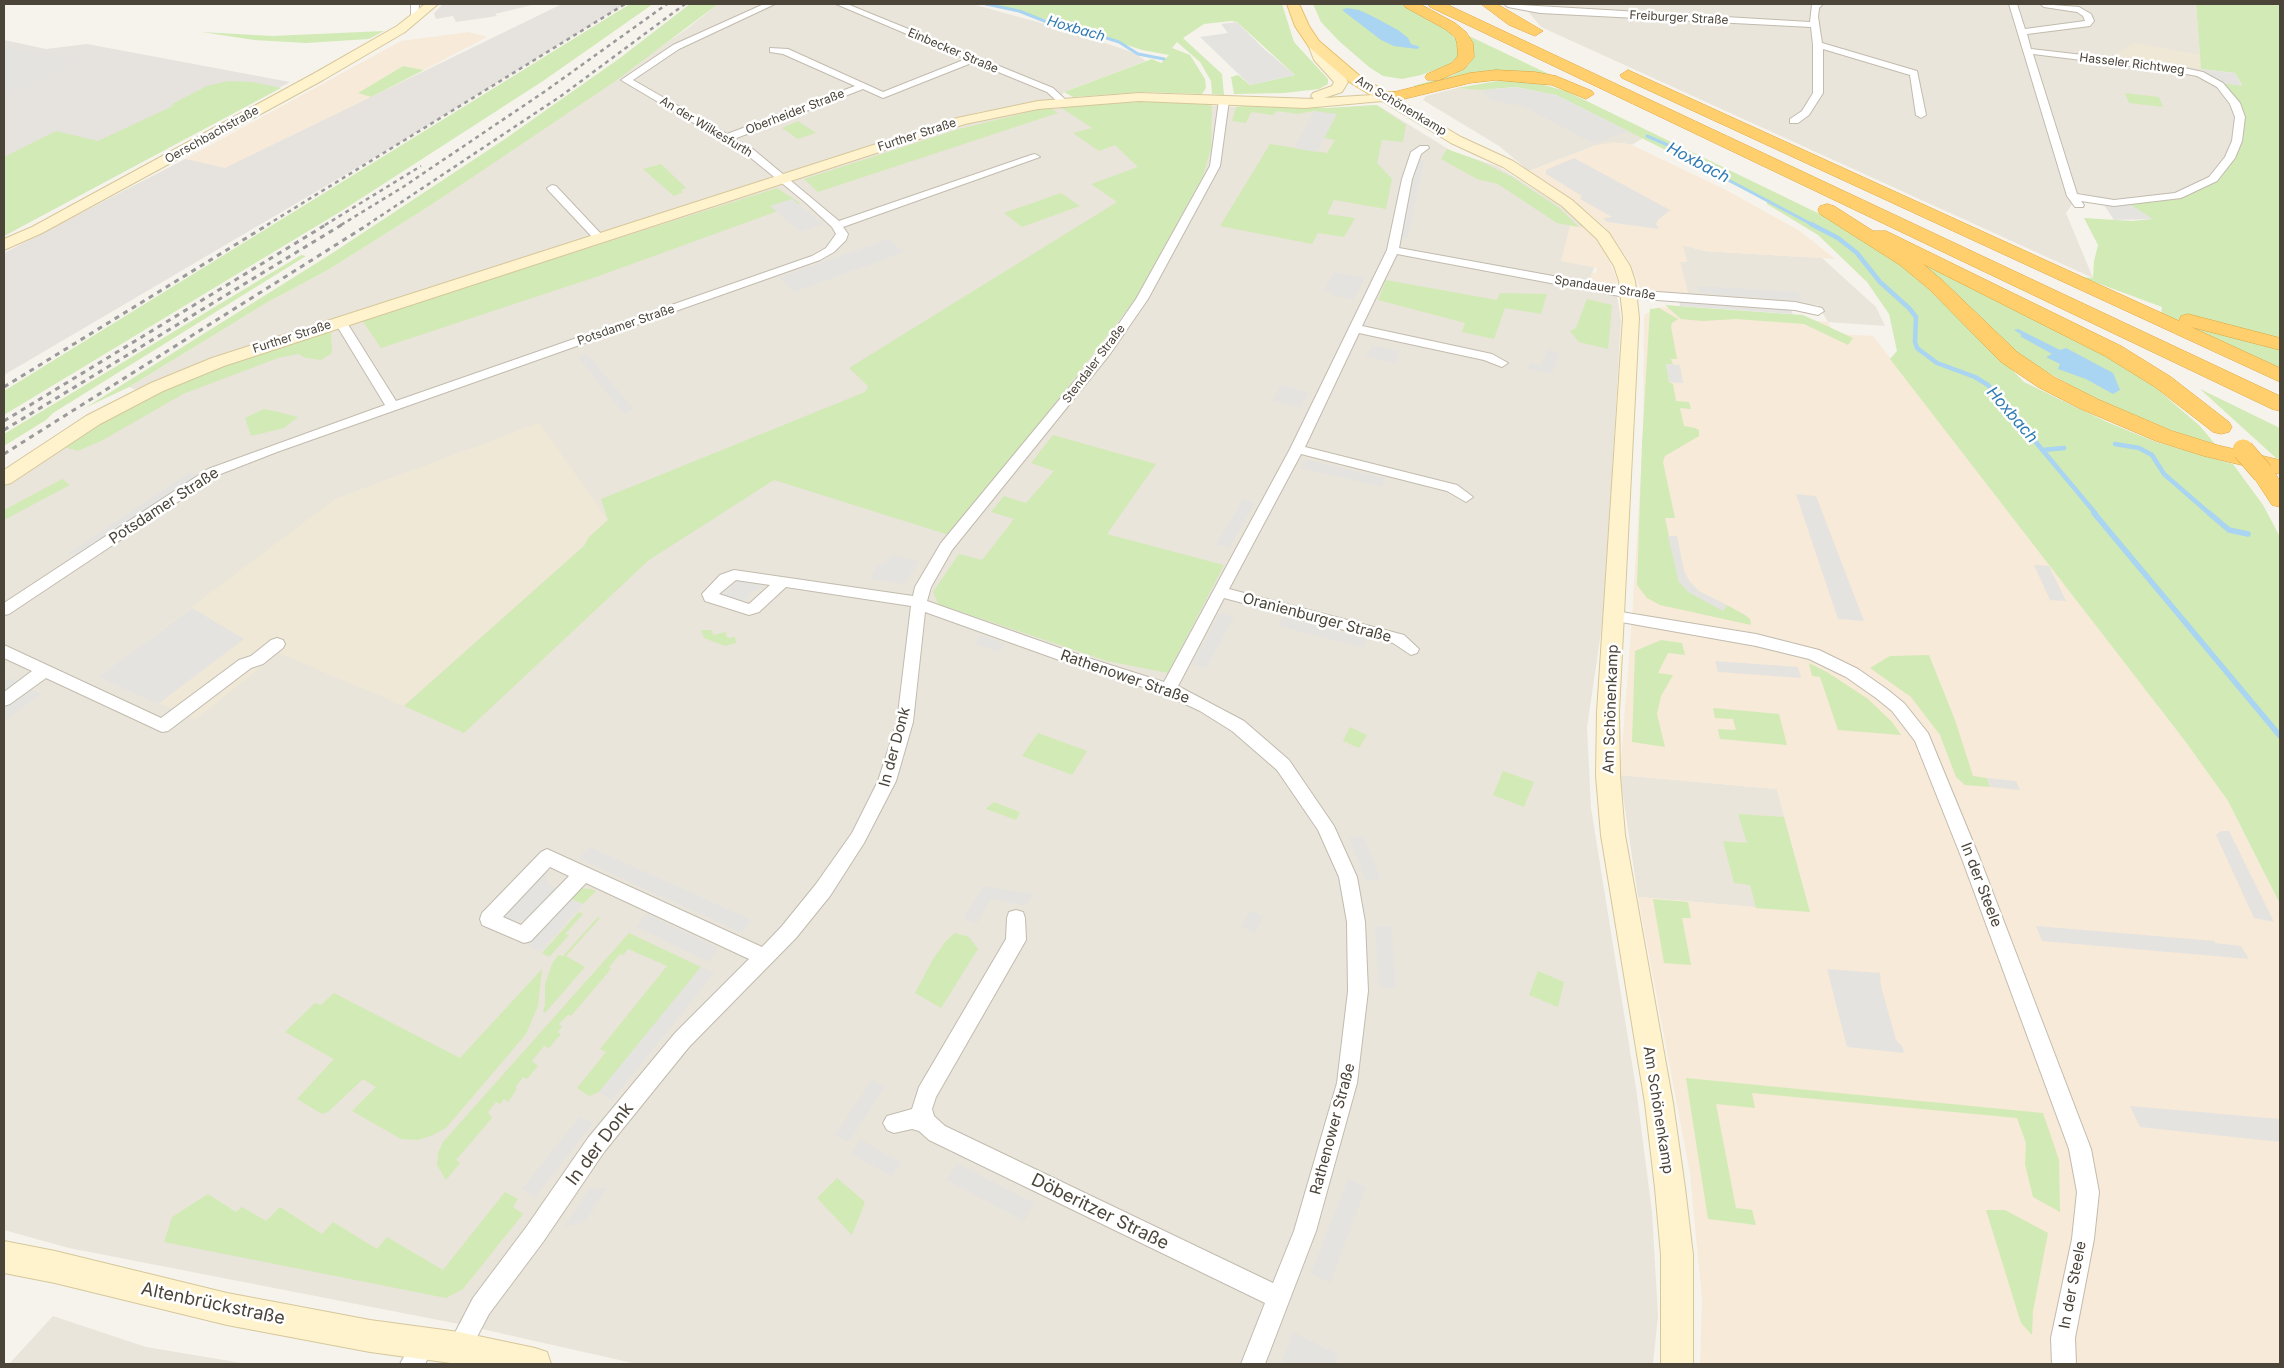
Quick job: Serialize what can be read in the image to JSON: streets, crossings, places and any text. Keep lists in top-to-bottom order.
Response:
{
  "streets": {
    "main road": [
      "Am Schönenkamp",
      "Oerschbachstraße",
      "Further Straße",
      "Altenbrückstraße"
    ],
    "street": [
      "Freiburger Straße",
      "Einbecker Straße",
      "Hasseler Richtweg",
      "Oberheider Straße",
      "An der Wilkesfurth",
      "Spandauer Straße",
      "Potsdamer Straße",
      "Stendaler Straße",
      "Oranienburger Straße",
      "Rathenower Straße",
      "In der Donk",
      "In der Steele",
      "Döberitzer Straße"
    ]
  },
  "crossings": [
    ["Einbecker Straße", "Oberheider Straße"],
    ["Einbecker Straße", "Further Straße"],
    ["Am Schönenkamp", "Further Straße"],
    ["Am Schönenkamp", "Spandauer Straße"],
    ["Am Schönenkamp", "In der Steele"],
    ["Oberheider Straße", "An der Wilkesfurth"],
    ["An der Wilkesfurth", "Further Straße"],
    ["Further Straße", "Stendaler Straße"],
    ["Spandauer Straße", "Oranienburger Straße"],
    ["Stendaler Straße", "Rathenower Straße"],
    ["Stendaler Straße", "In der Donk"],
    ["Oranienburger Straße", "Rathenower Straße"],
    ["Rathenower Straße", "In der Donk"],
    ["Rathenower Straße", "Döberitzer Straße"],
    ["In der Donk", "Altenbrückstraße"]
  ],
  "water": ["Hoxbach"]
}
